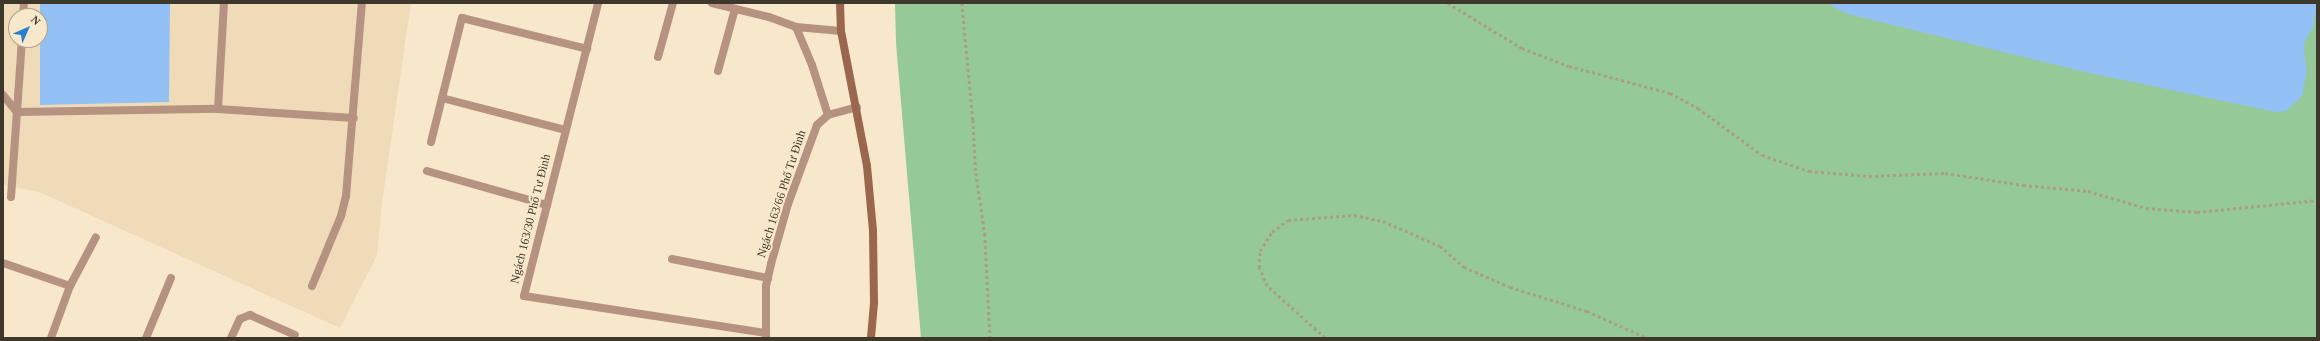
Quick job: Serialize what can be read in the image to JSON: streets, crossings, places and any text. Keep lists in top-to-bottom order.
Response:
{
  "streets": {
    "street": ["Ngách 163/66 Phố Tư Đình", "Ngách 163/30 Phố Tư Đình"]
  },
  "crossings": [
    ["Ngách 163/66 Phố Tư Đình", "Ngách 163/30 Phố Tư Đình"]
  ],
  "north": "top right"
}
